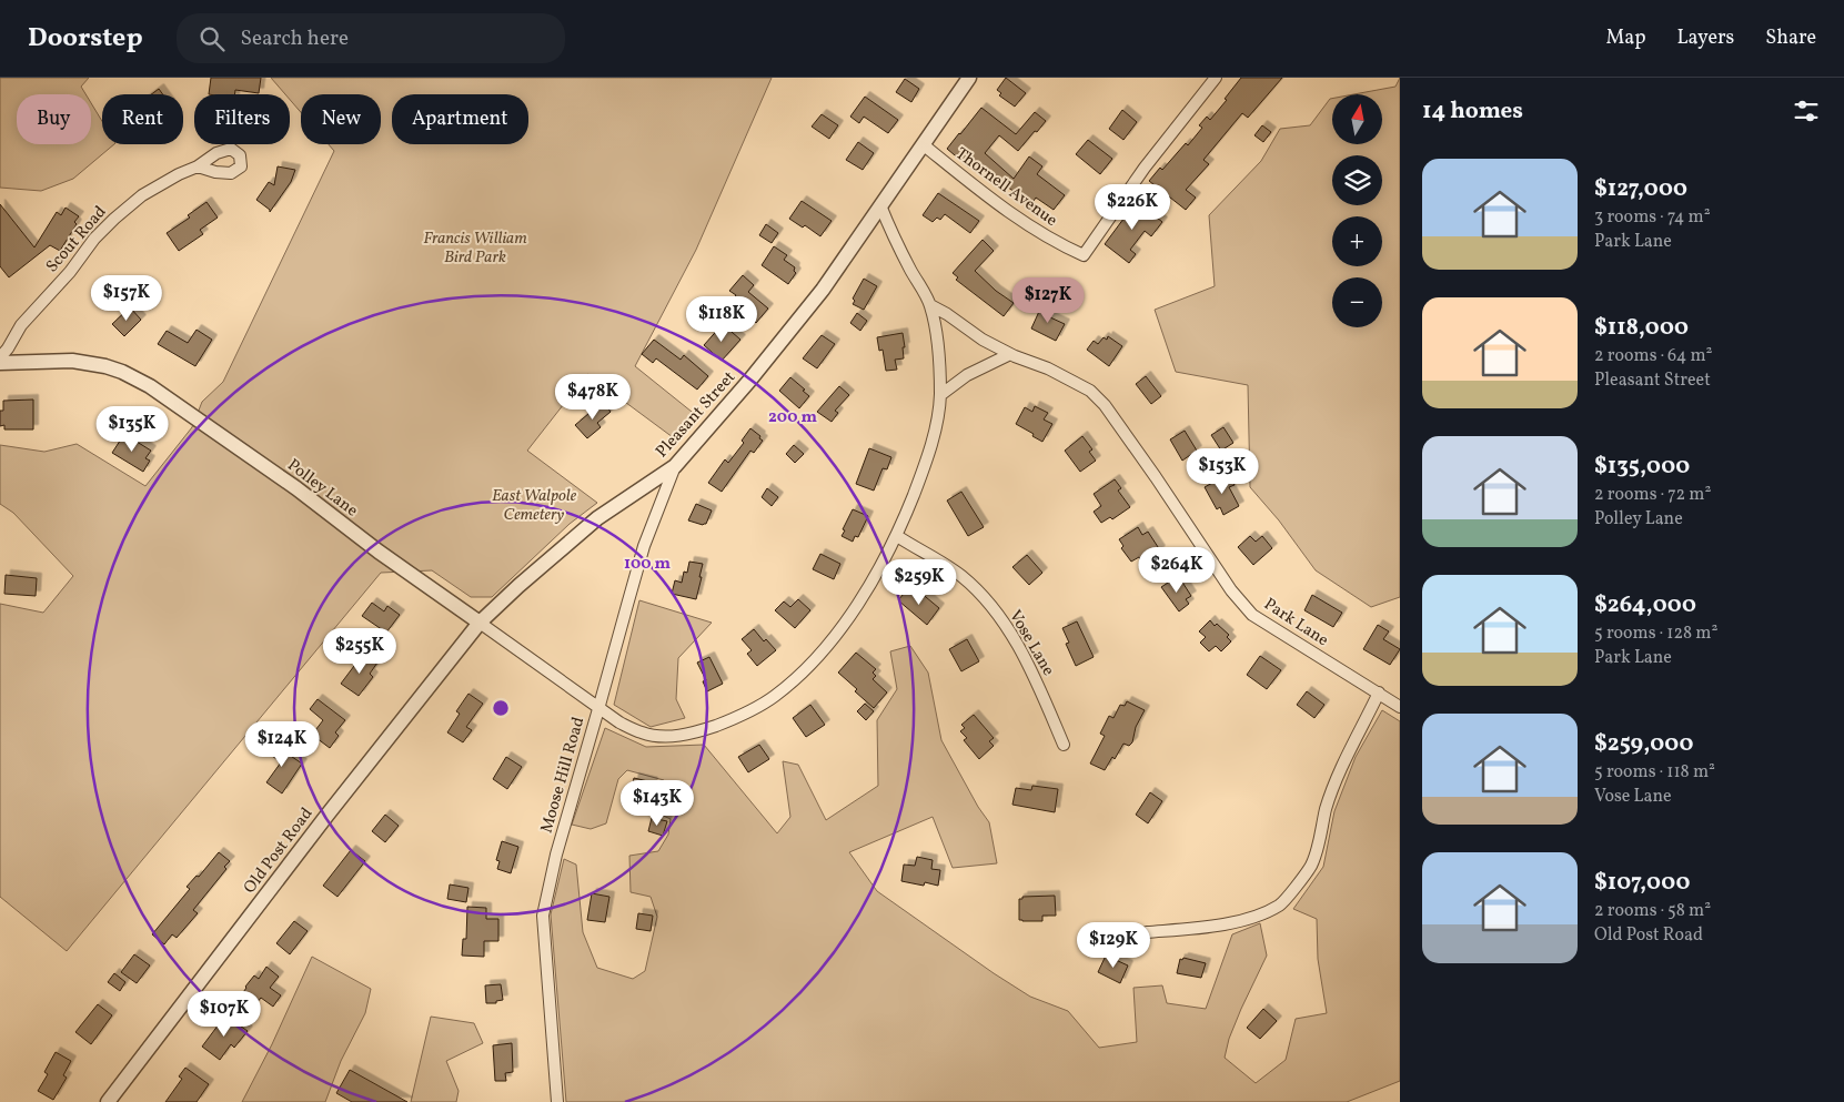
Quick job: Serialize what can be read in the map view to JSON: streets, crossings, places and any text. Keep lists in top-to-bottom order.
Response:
{
  "streets": {
    "street": [
      "Thornell Avenue",
      "Scout Road",
      "Pleasant Street",
      "Polley Lane",
      "Park Lane",
      "Vose Lane",
      "Moose Hill Road",
      "Old Post Road"
    ]
  },
  "crossings": [
    ["Thornell Avenue", "Pleasant Street"],
    ["Pleasant Street", "Polley Lane"],
    ["Pleasant Street", "Moose Hill Road"],
    ["Pleasant Street", "Old Post Road"],
    ["Polley Lane", "Park Lane"],
    ["Polley Lane", "Vose Lane"],
    ["Polley Lane", "Moose Hill Road"],
    ["Polley Lane", "Old Post Road"]
  ],
  "parks": ["Francis William Bird Park", "East Walpole Cemetery"],
  "north": "top",
  "page": {
    "header": "Doorstep",
    "search": "Search here",
    "nav": ["Map", "Layers", "Share"],
    "heading": "14 homes",
    "map_buttons": ["+", "−"],
    "chip": [
      "Buy",
      "Rent",
      "Filters",
      "New",
      "Apartment"
    ],
    "list": [
      {
        "name": "$127,000",
        "note": "3 rooms · 74 m² · Park Lane"
      },
      {
        "name": "$118,000",
        "note": "2 rooms · 64 m² · Pleasant Street"
      },
      {
        "name": "$135,000",
        "note": "2 rooms · 72 m² · Polley Lane"
      },
      {
        "name": "$264,000",
        "note": "5 rooms · 128 m² · Park Lane"
      },
      {
        "name": "$259,000",
        "note": "5 rooms · 118 m² · Vose Lane"
      },
      {
        "name": "$107,000",
        "note": "2 rooms · 58 m² · Old Post Road"
      }
    ],
    "price": [
      "$226K",
      "$157K",
      "$127K",
      "$118K",
      "$478K",
      "$135K",
      "$153K",
      "$264K",
      "$259K",
      "$255K",
      "$124K",
      "$143K",
      "$129K",
      "$107K"
    ]
  },
  "rings": ["200 m", "100 m"]
}
